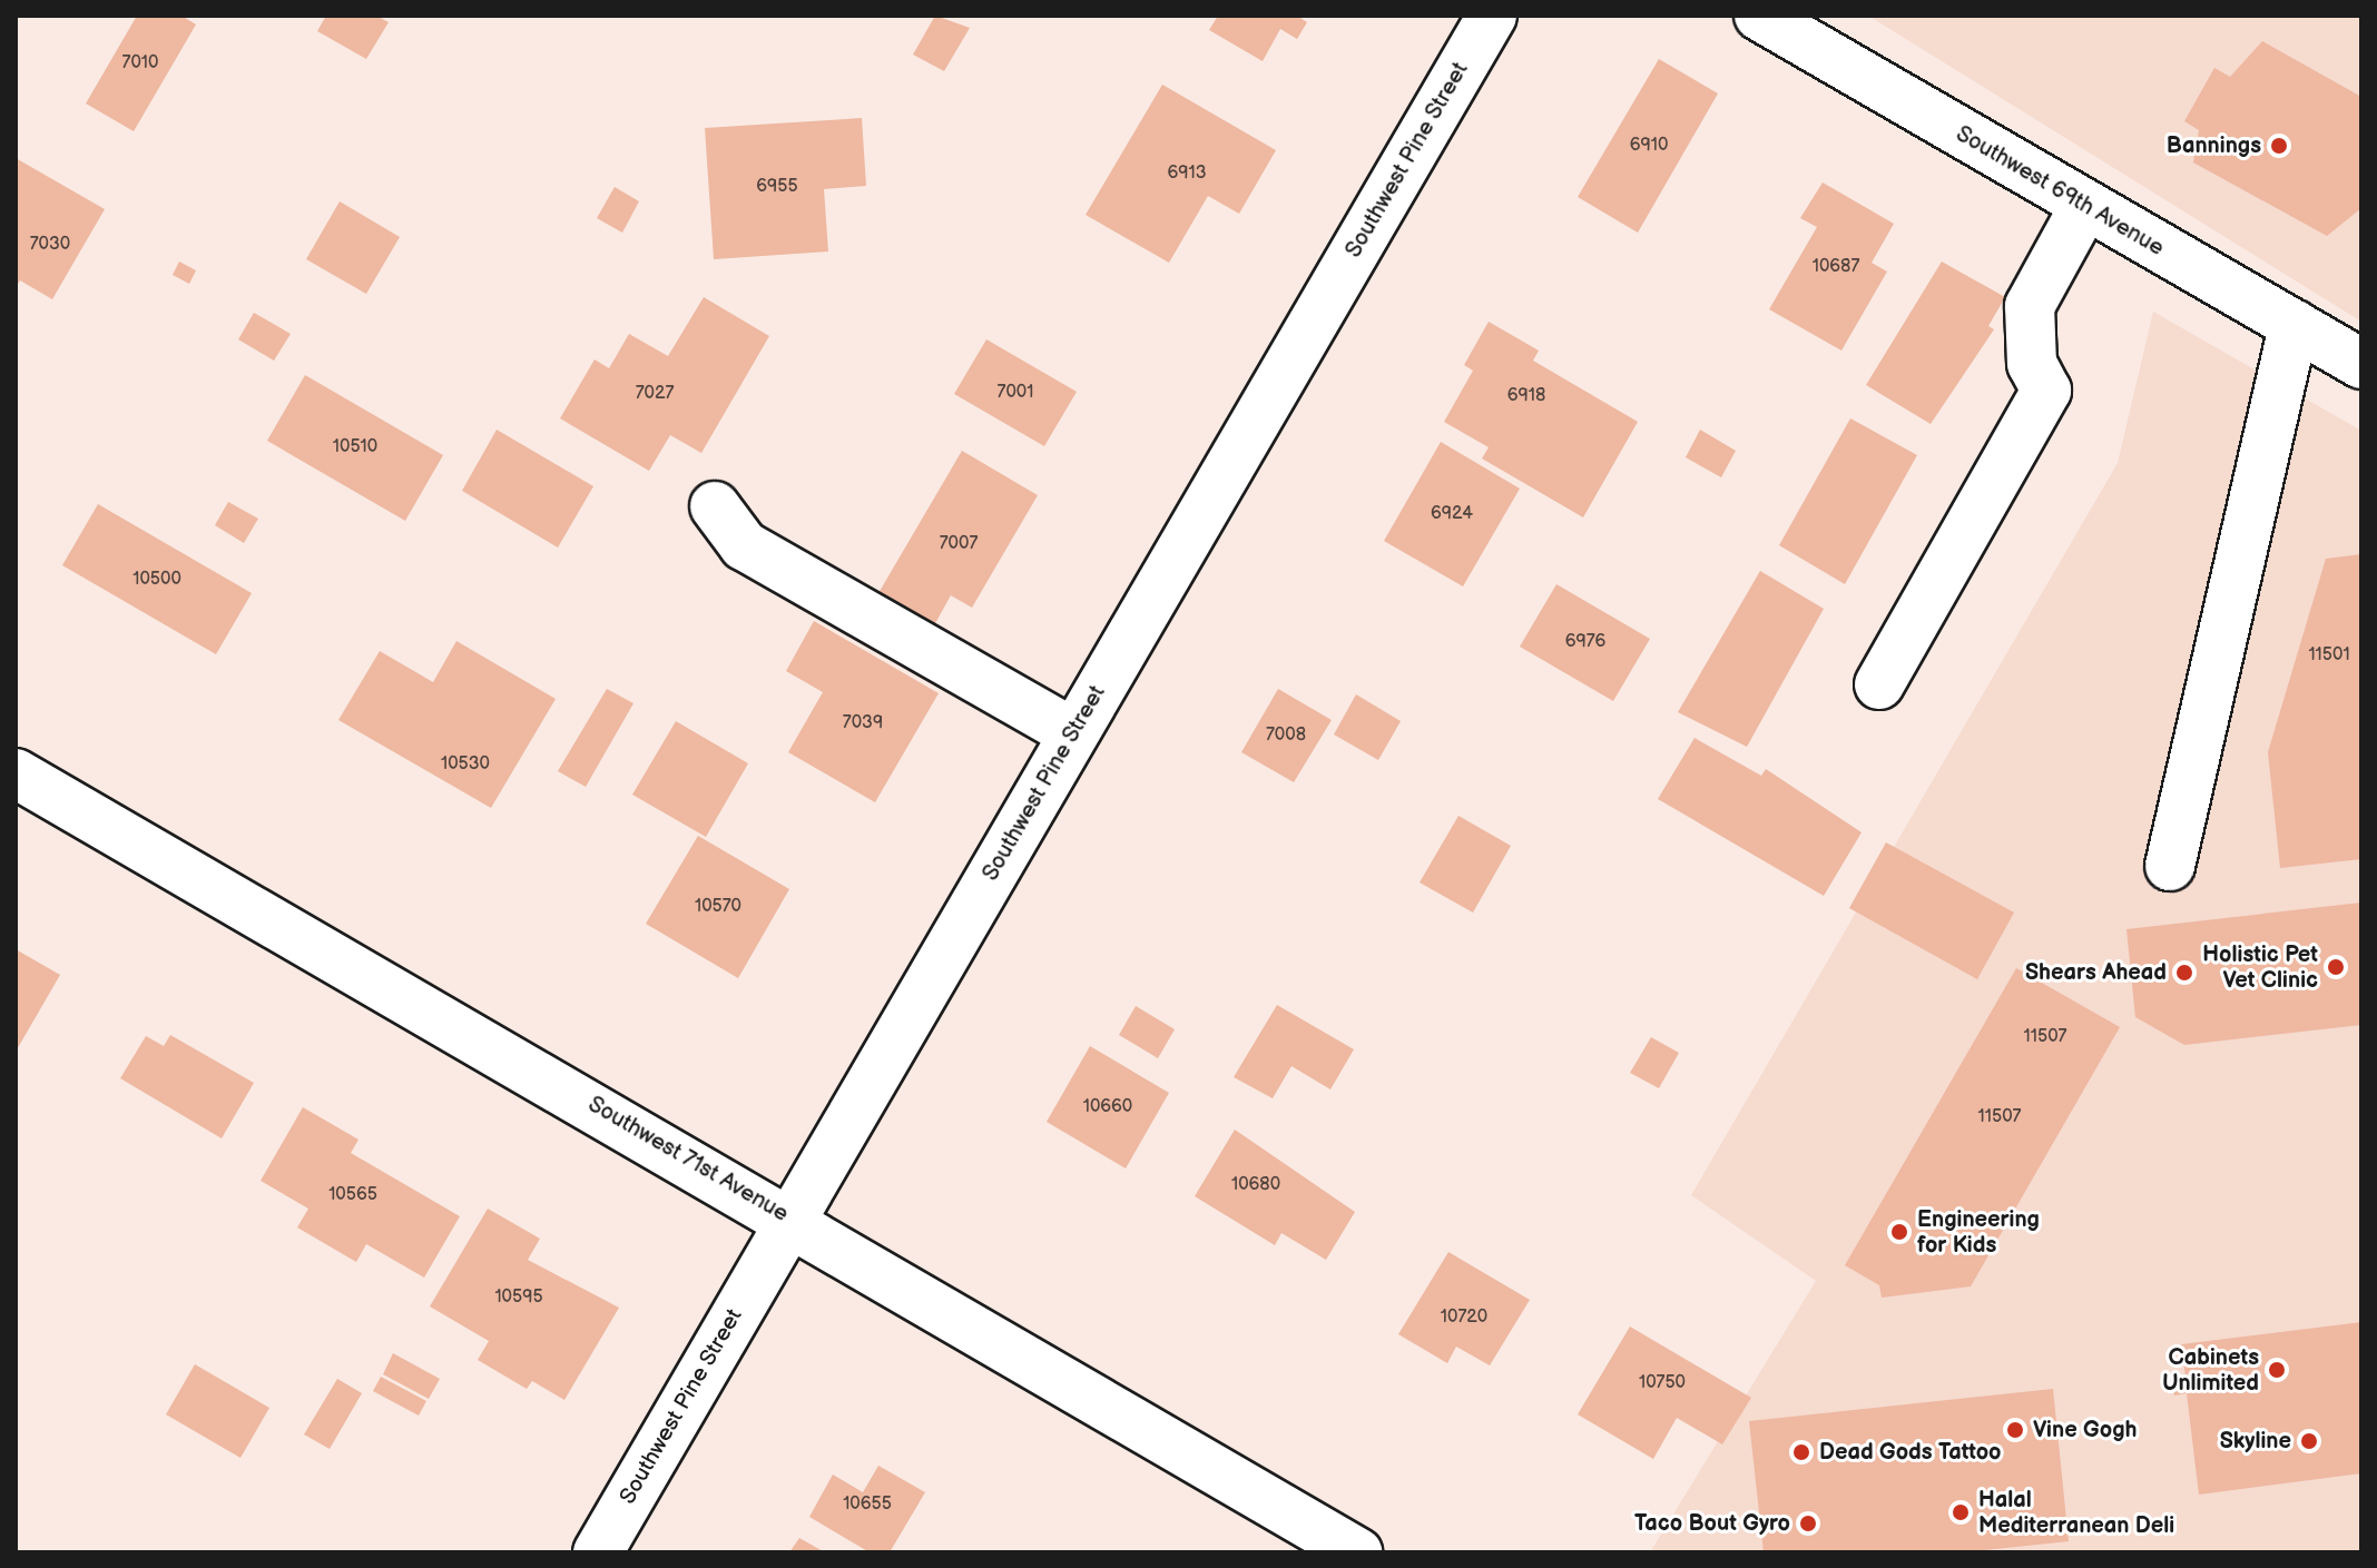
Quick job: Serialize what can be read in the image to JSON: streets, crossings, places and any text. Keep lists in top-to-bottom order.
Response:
{
  "streets": {
    "street": ["Southwest Pine Street", "Southwest 69th Avenue", "Southwest 71st Avenue"]
  },
  "crossings": [
    ["Southwest Pine Street", "Southwest 71st Avenue"]
  ],
  "places": [
    "Bannings",
    "Holistic Pet Vet Clinic",
    "Shears Ahead",
    "Engineering for Kids",
    "Cabinets Unlimited",
    "Vine Gogh",
    "Skyline",
    "Dead Gods Tattoo",
    "Halal Mediterranean Deli",
    "Taco Bout Gyro"
  ],
  "house_numbers": [
    "7010",
    "6910",
    "6913",
    "6955",
    "7030",
    "10687",
    "7001",
    "7027",
    "6918",
    "10510",
    "6924",
    "7007",
    "10500",
    "6976",
    "11501",
    "7039",
    "7008",
    "10530",
    "10570",
    "11507",
    "10660",
    "11507",
    "10680",
    "10565",
    "10595",
    "10720",
    "10750",
    "10655"
  ]
}
